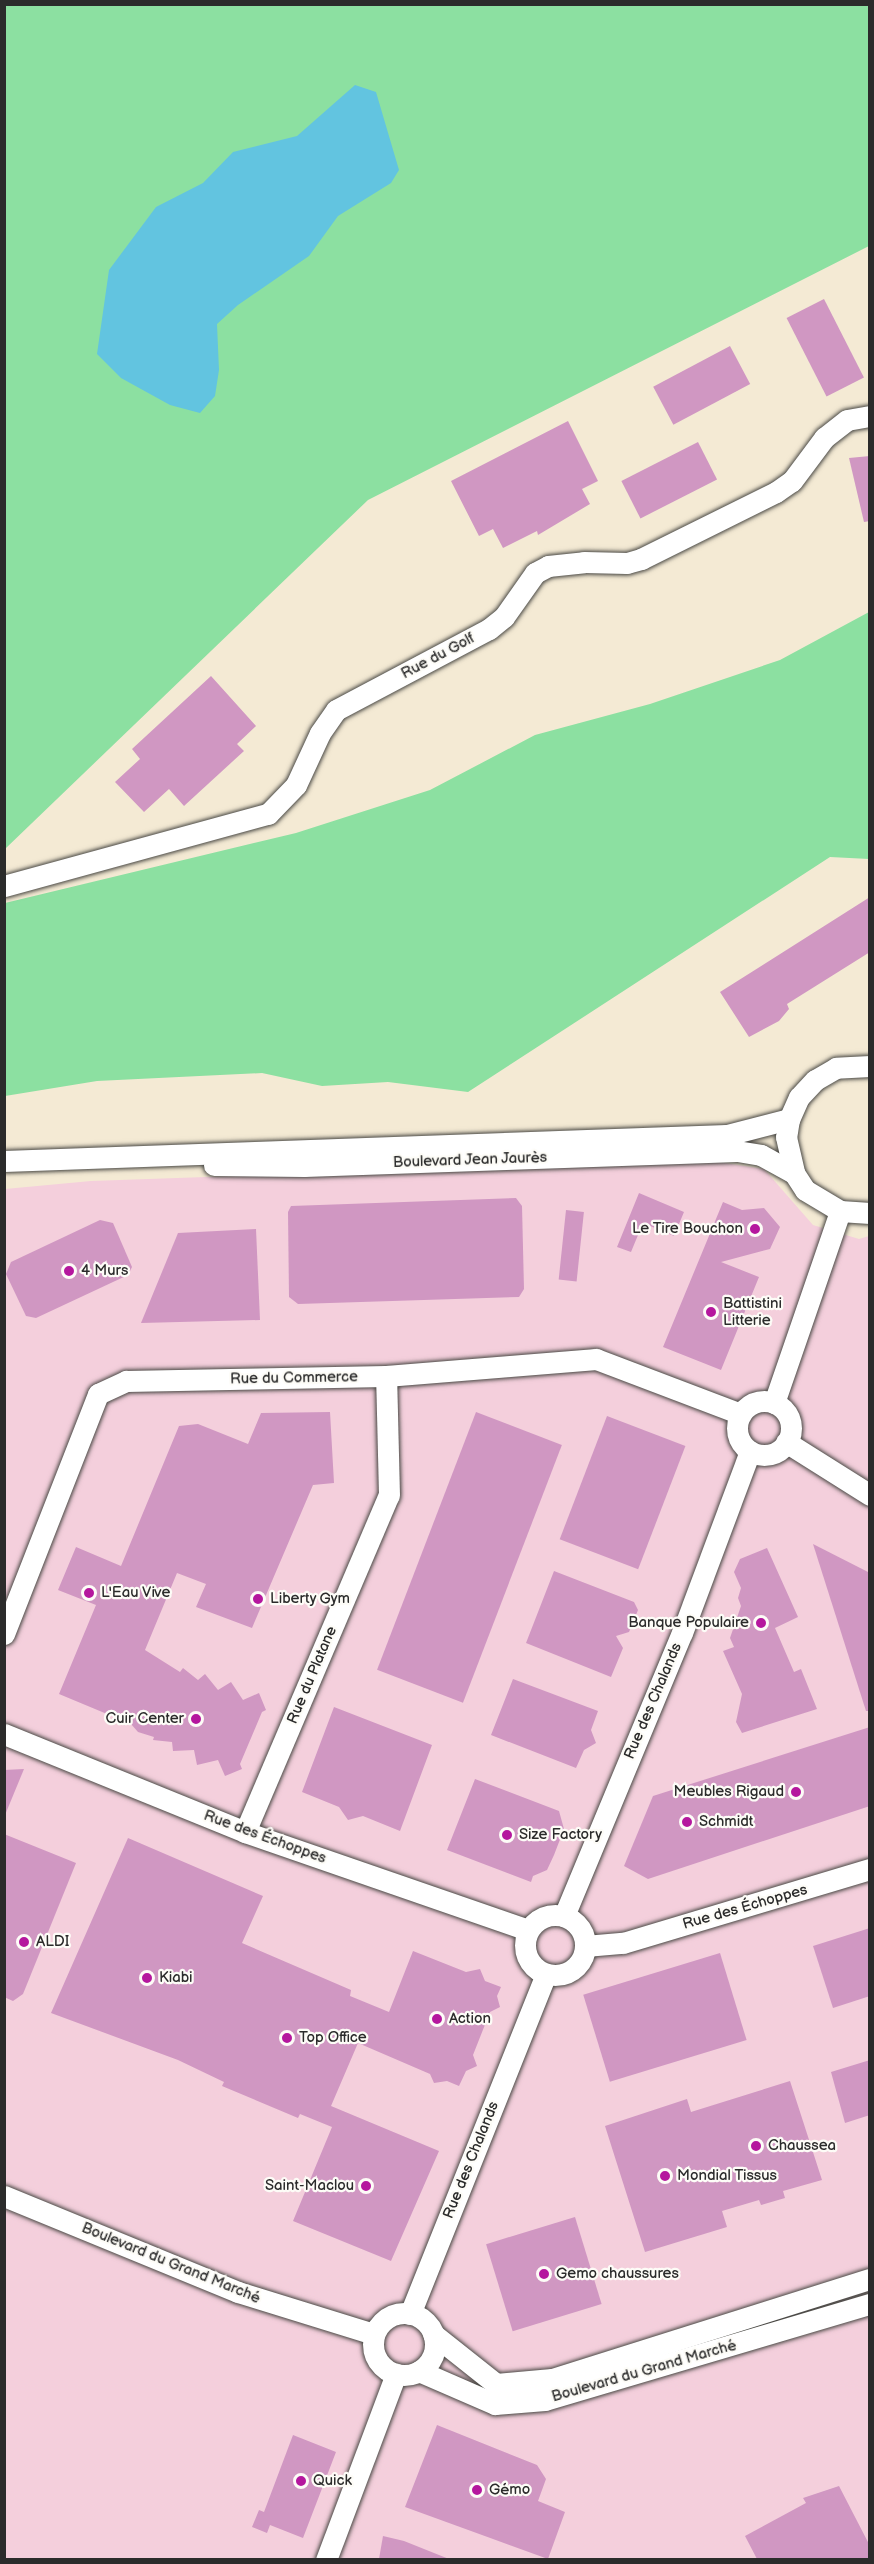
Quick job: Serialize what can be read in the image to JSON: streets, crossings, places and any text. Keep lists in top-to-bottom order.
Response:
{
  "streets": {
    "street": [
      "Rue du Golf",
      "Boulevard Jean Jaurès",
      "Rue du Commerce",
      "Rue du Platane",
      "Rue des Chalands",
      "Rue des Échoppes",
      "Boulevard du Grand Marché"
    ]
  },
  "crossings": [
    ["Rue du Commerce", "Rue du Platane"],
    ["Rue du Commerce", "Rue des Chalands"],
    ["Rue du Platane", "Rue des Échoppes"],
    ["Rue des Chalands", "Rue des Échoppes"],
    ["Rue des Chalands", "Boulevard du Grand Marché"]
  ],
  "places": [
    "Le Tire Bouchon",
    "4 Murs",
    "Battistini Litterie",
    "L'Eau Vive",
    "Liberty Gym",
    "Banque Populaire",
    "Cuir Center",
    "Meubles Rigaud",
    "Schmidt",
    "Size Factory",
    "ALDI",
    "Kiabi",
    "Action",
    "Top Office",
    "Chaussea",
    "Mondial Tissus",
    "Saint-Maclou",
    "Gemo chaussures",
    "Quick",
    "Gémo"
  ]
}
